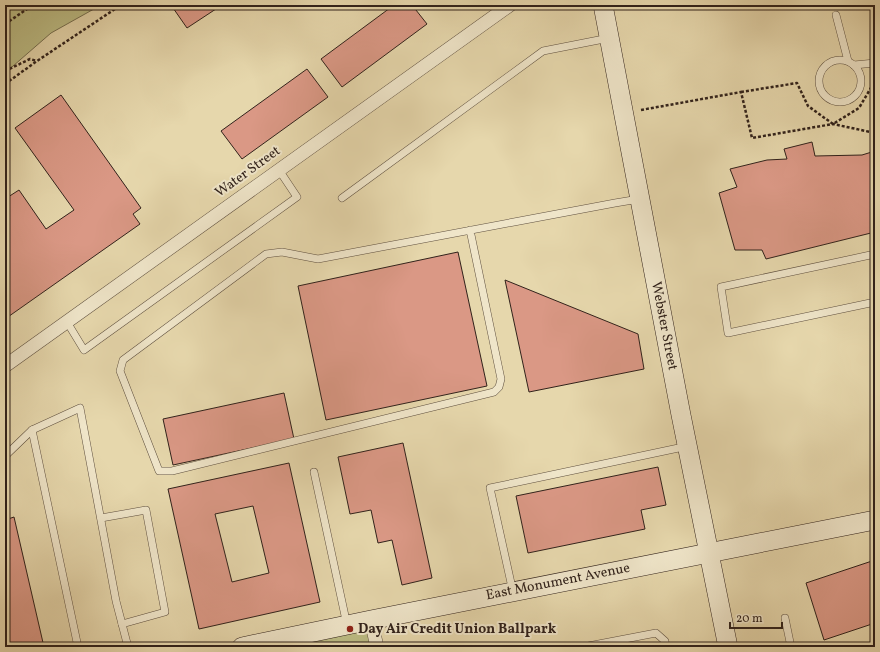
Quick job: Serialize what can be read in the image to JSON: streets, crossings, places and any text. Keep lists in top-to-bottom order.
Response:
{
  "streets": {
    "street": ["Water Street", "Webster Street", "East Monument Avenue"]
  },
  "crossings": [
    ["Webster Street", "East Monument Avenue"]
  ],
  "places": ["Day Air Credit Union Ballpark"],
  "scale_bar": "20 m"
}
